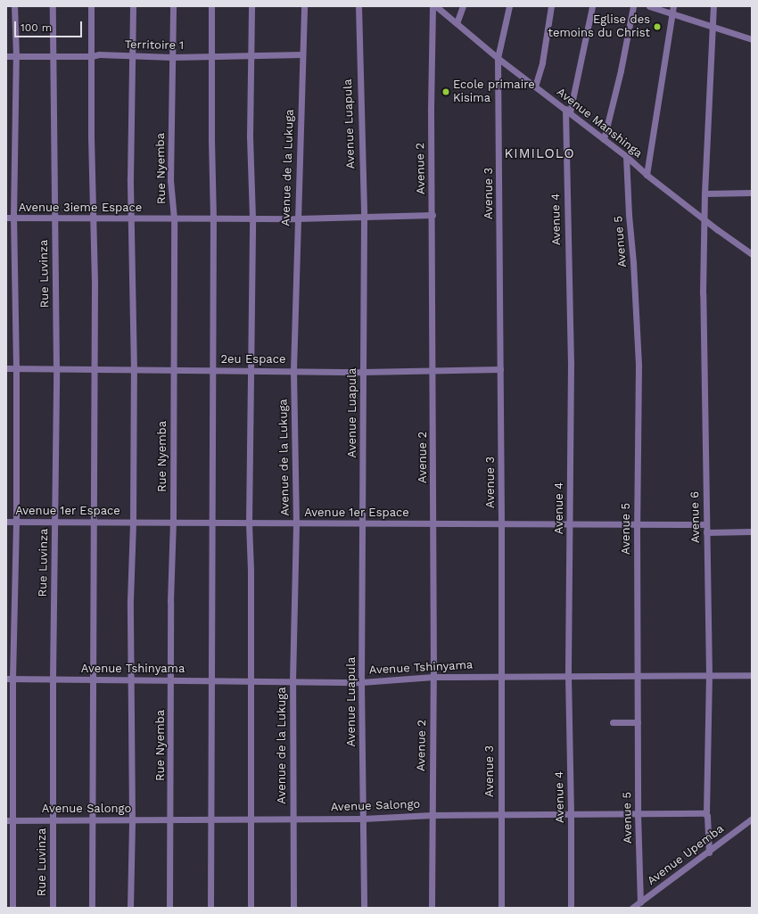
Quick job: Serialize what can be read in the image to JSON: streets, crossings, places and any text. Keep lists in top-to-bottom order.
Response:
{
  "streets": {
    "street": [
      "Territoire 1",
      "Avenue Manshinga",
      "Avenue Luapula",
      "Avenue de la Lukuga",
      "Rue Nyemba",
      "Avenue 2",
      "Avenue 3",
      "Avenue 3ieme Espace",
      "Avenue 4",
      "Avenue 5",
      "Rue Luvinza",
      "2eu Espace",
      "Avenue 1er Espace",
      "Avenue 6",
      "Avenue Tshinyama",
      "Avenue Salongo",
      "Avenue Upemba"
    ]
  },
  "crossings": [
    ["Territoire 1", "Avenue de la Lukuga"],
    ["Territoire 1", "Rue Nyemba"],
    ["Territoire 1", "Rue Luvinza"],
    ["Avenue Manshinga", "Avenue 3"],
    ["Avenue Manshinga", "Avenue 4"],
    ["Avenue Manshinga", "Avenue 5"],
    ["Avenue Manshinga", "Avenue 6"],
    ["Avenue Luapula", "Avenue 3ieme Espace"],
    ["Avenue Luapula", "2eu Espace"],
    ["Avenue Luapula", "Avenue 1er Espace"],
    ["Avenue Luapula", "Avenue Tshinyama"],
    ["Avenue Luapula", "Avenue Salongo"],
    ["Avenue de la Lukuga", "Avenue 3ieme Espace"],
    ["Avenue de la Lukuga", "2eu Espace"],
    ["Avenue de la Lukuga", "Avenue 1er Espace"],
    ["Avenue de la Lukuga", "Avenue Tshinyama"],
    ["Avenue de la Lukuga", "Avenue Salongo"],
    ["Rue Nyemba", "Avenue 3ieme Espace"],
    ["Rue Nyemba", "2eu Espace"],
    ["Rue Nyemba", "Avenue 1er Espace"],
    ["Rue Nyemba", "Avenue Tshinyama"],
    ["Rue Nyemba", "Avenue Salongo"],
    ["Avenue 2", "Avenue 3ieme Espace"],
    ["Avenue 2", "2eu Espace"],
    ["Avenue 2", "Avenue 1er Espace"],
    ["Avenue 2", "Avenue Tshinyama"],
    ["Avenue 2", "Avenue Salongo"],
    ["Avenue 3", "2eu Espace"],
    ["Avenue 3", "Avenue 1er Espace"],
    ["Avenue 3", "Avenue Tshinyama"],
    ["Avenue 3", "Avenue Salongo"],
    ["Avenue 3ieme Espace", "Rue Luvinza"],
    ["Avenue 4", "Avenue 1er Espace"],
    ["Avenue 4", "Avenue Tshinyama"],
    ["Avenue 4", "Avenue Salongo"],
    ["Avenue 5", "Avenue 1er Espace"],
    ["Avenue 5", "Avenue Tshinyama"],
    ["Avenue 5", "Avenue Salongo"],
    ["Avenue 5", "Avenue Upemba"],
    ["Rue Luvinza", "2eu Espace"],
    ["Rue Luvinza", "Avenue 1er Espace"],
    ["Rue Luvinza", "Avenue Tshinyama"],
    ["Rue Luvinza", "Avenue Salongo"],
    ["Avenue 1er Espace", "Avenue 6"],
    ["Avenue 6", "Avenue Tshinyama"],
    ["Avenue 6", "Avenue Salongo"]
  ],
  "districts": ["KIMILOLO"],
  "places": ["Eglise des temoins du Christ", "Ecole primaire Kisima"],
  "scale_bar": "100 m"
}
